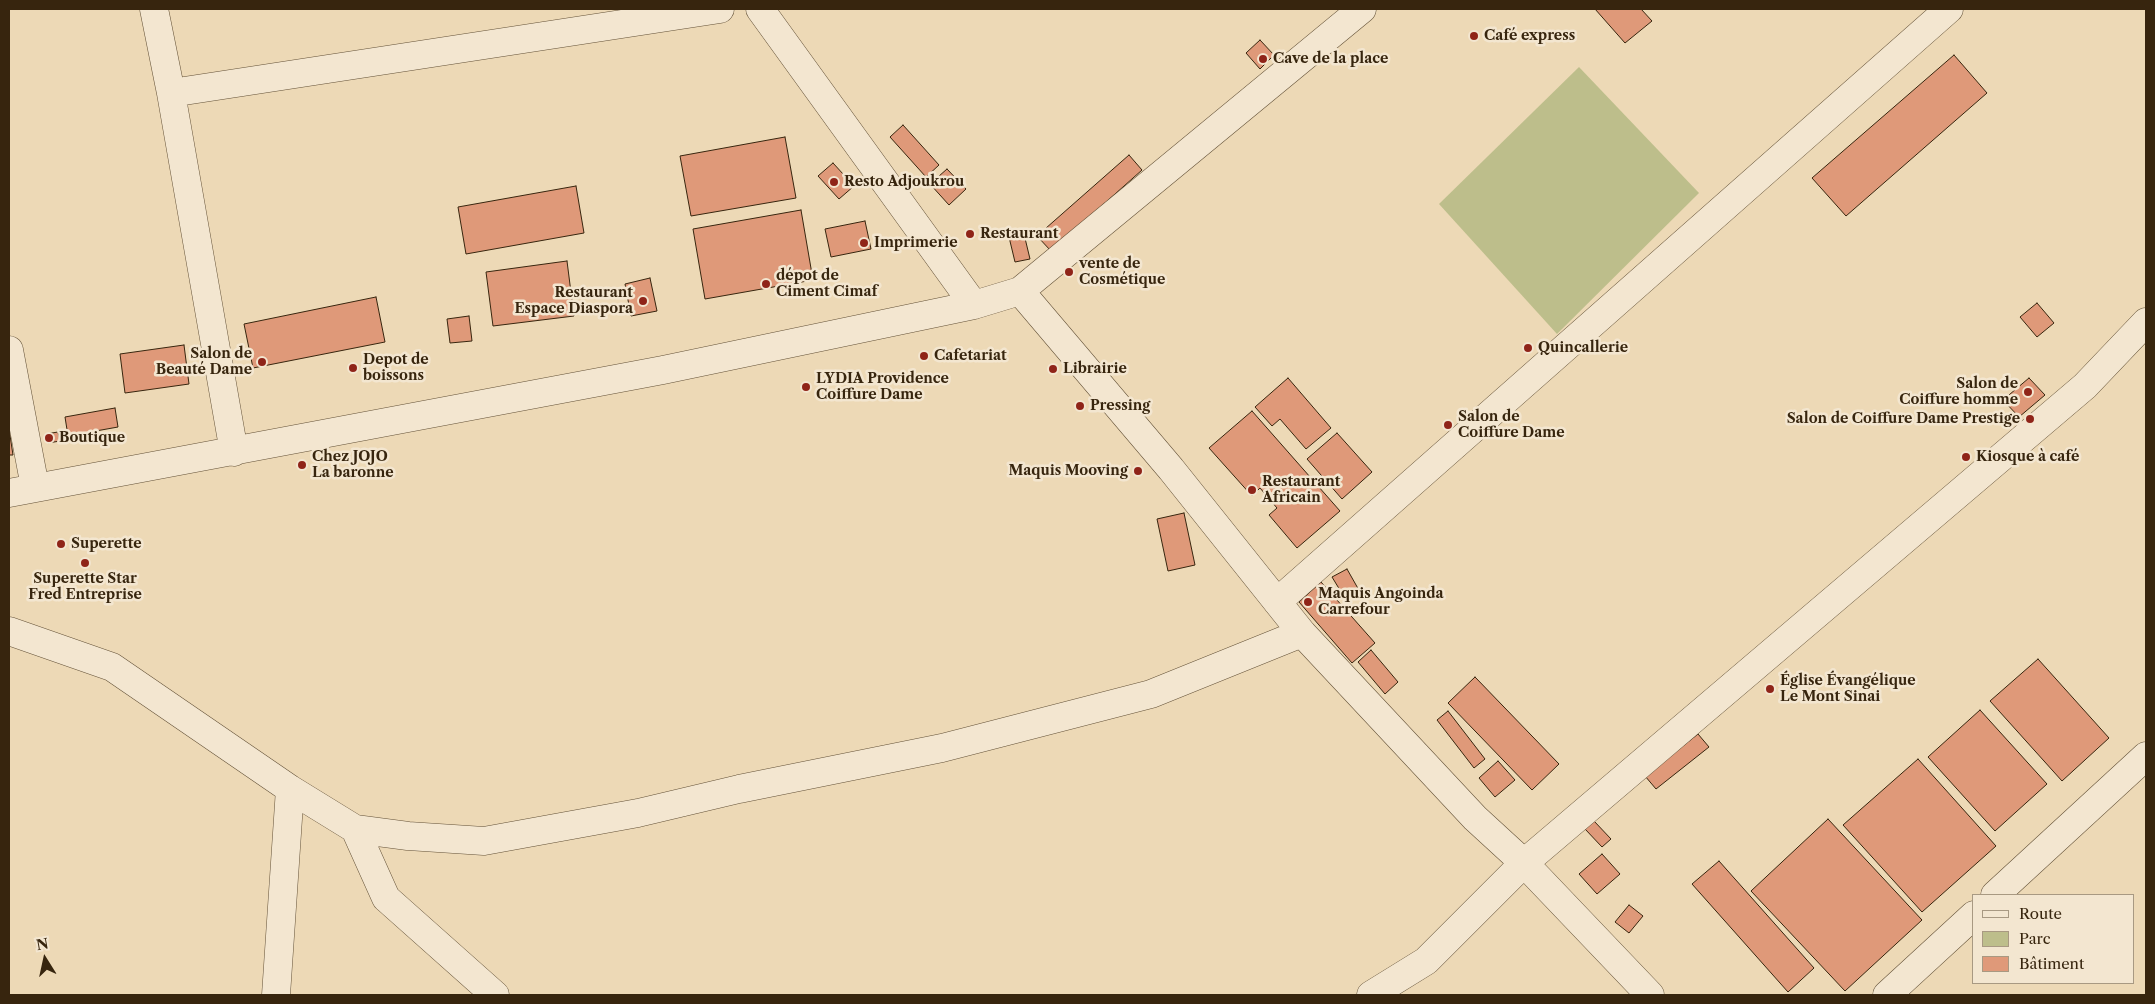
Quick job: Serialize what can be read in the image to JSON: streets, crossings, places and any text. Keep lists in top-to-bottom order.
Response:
{
  "places": [
    "Café express",
    "Cave de la place",
    "Resto Adjoukrou",
    "Restaurant",
    "Imprimerie",
    "vente de Cosmétique",
    "dépot de Ciment Cimaf",
    "Restaurant Espace Diaspora",
    "Quincallerie",
    "Cafetariat",
    "Salon de Beauté Dame",
    "Depot de boissons",
    "Librairie",
    "LYDIA Providence Coiffure Dame",
    "Salon de Coiffure homme",
    "Pressing",
    "Salon de Coiffure Dame Prestige",
    "Salon de Coiffure Dame",
    "Boutique",
    "Kiosque à café",
    "Chez JOJO La baronne",
    "Maquis Mooving",
    "Restaurant Africain",
    "Superette",
    "Superette Star Fred Entreprise",
    "Maquis Angoinda Carrefour",
    "Église Évangélique Le Mont Sinai"
  ],
  "legend": ["Route", "Parc", "Bâtiment"],
  "north": "top"
}
